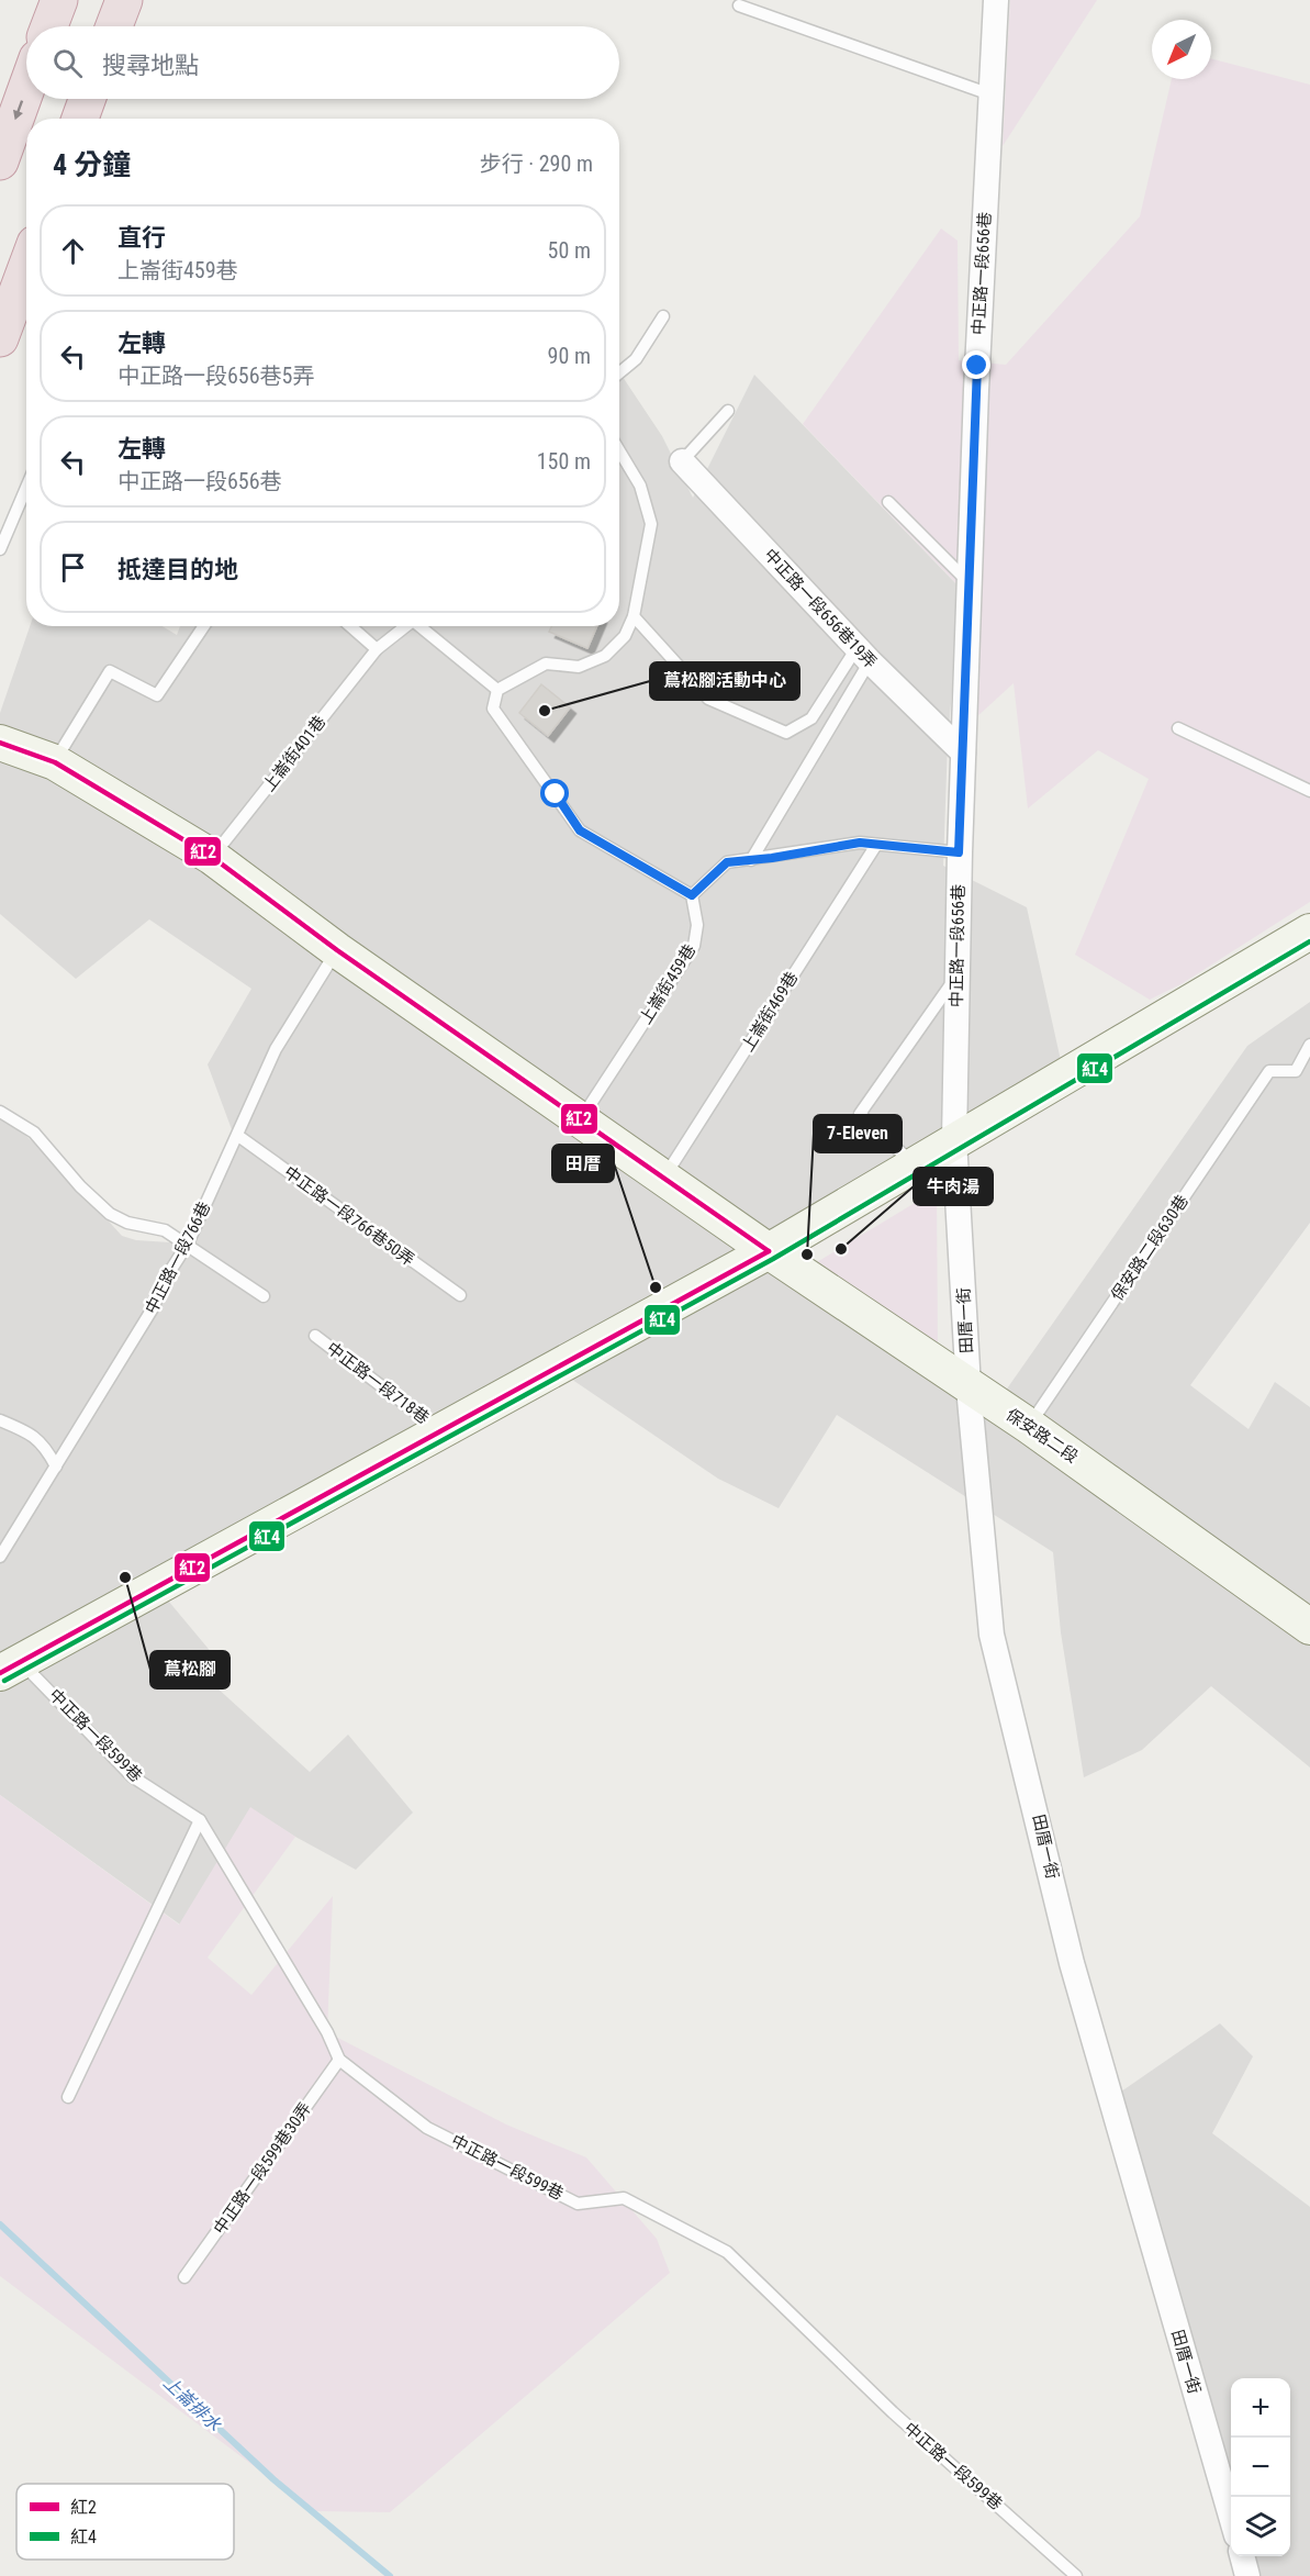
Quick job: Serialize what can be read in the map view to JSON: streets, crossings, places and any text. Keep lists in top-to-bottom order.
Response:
{
  "streets": {
    "street": [
      "中正路一段656巷",
      "中正路一段656巷19弄",
      "田厝一街",
      "保安路二段"
    ],
    "lane": [
      "上崙街401巷",
      "上崙街459巷",
      "上崙街469巷",
      "中正路一段766巷50弄",
      "保安路二段630巷",
      "中正路一段766巷",
      "中正路一段718巷",
      "中正路一段599巷",
      "中正路一段599巷30弄"
    ]
  },
  "crossings": [
    ["中正路一段656巷", "中正路一段656巷19弄"],
    ["中正路一段656巷", "田厝一街"],
    ["上崙街401巷", "保安路二段"],
    ["上崙街459巷", "保安路二段"],
    ["上崙街469巷", "保安路二段"],
    ["中正路一段766巷50弄", "中正路一段766巷"],
    ["保安路二段630巷", "保安路二段"],
    ["中正路一段766巷", "保安路二段"],
    ["田厝一街", "保安路二段"],
    ["中正路一段599巷", "中正路一段599巷30弄"]
  ],
  "water": ["上崙排水"],
  "places": [
    "蔦松腳活動中心",
    "牛肉湯",
    "7-Eleven",
    "田厝",
    "蔦松腳"
  ],
  "lines": ["transit line 紅2", "transit line 紅4"],
  "legend": ["紅2", "紅4"],
  "north": "bottom left",
  "page": {
    "search": "搜尋地點",
    "heading": ["4 分鐘", "步行 · 290 m"],
    "list": [
      ["直行", "上崙街459巷", "50 m"],
      ["左轉", "中正路一段656巷5弄", "90 m"],
      ["左轉", "中正路一段656巷", "150 m"],
      "抵達目的地"
    ],
    "map_buttons": ["+", "−"]
  }
}
